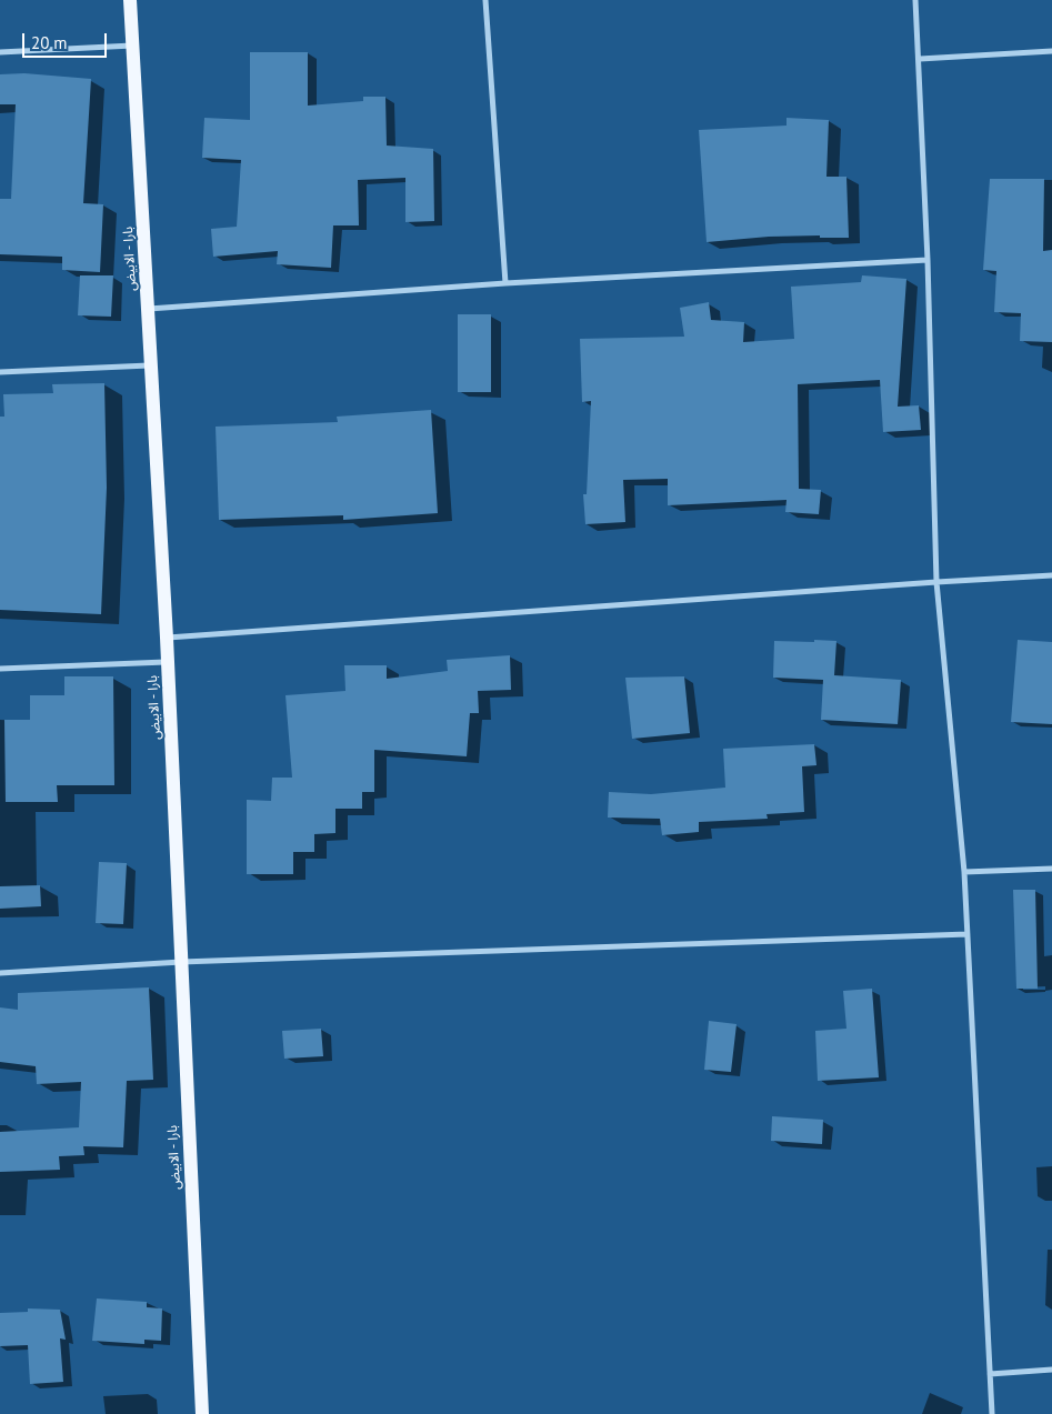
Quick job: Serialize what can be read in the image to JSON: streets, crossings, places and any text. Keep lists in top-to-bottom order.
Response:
{
  "streets": {
    "main road": ["بارا - الابيض"]
  },
  "scale_bar": "20 m"
}
